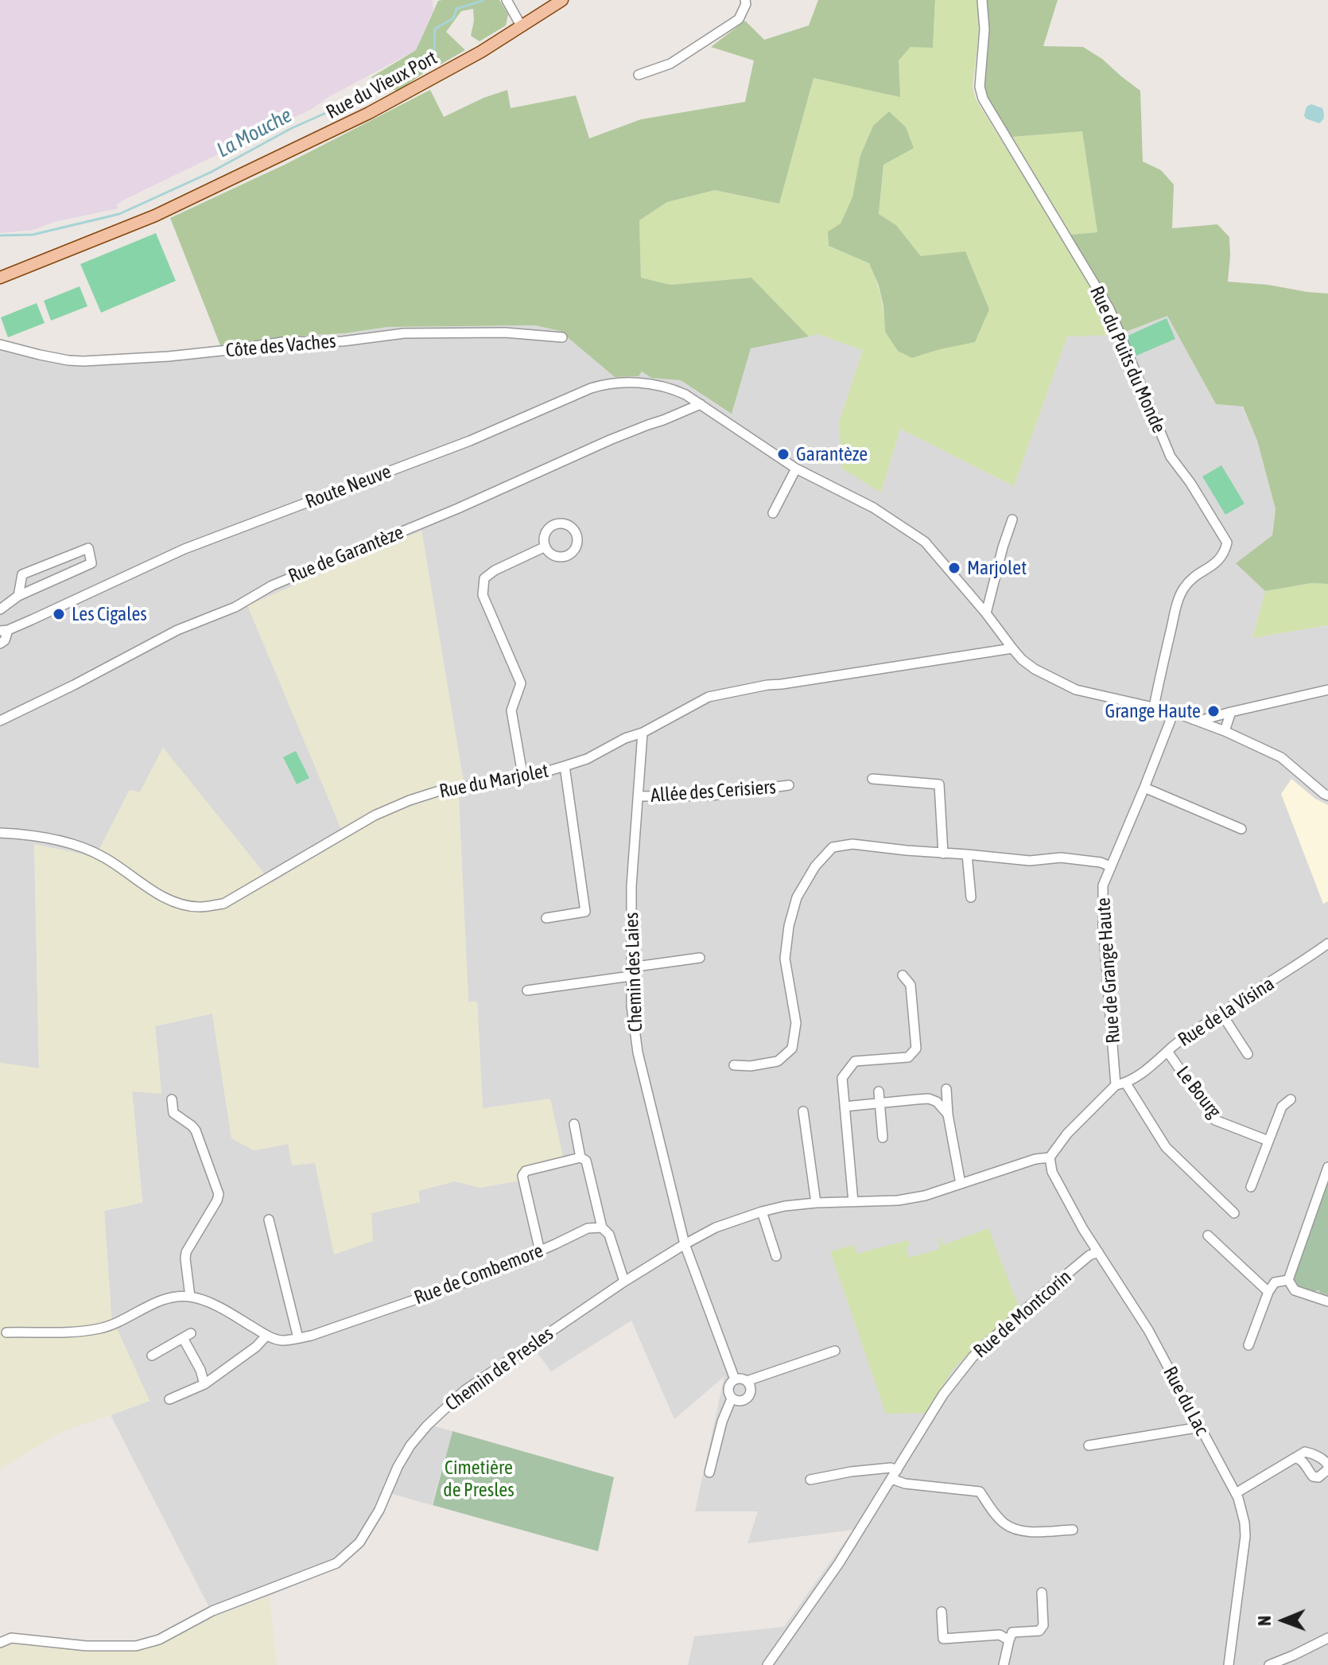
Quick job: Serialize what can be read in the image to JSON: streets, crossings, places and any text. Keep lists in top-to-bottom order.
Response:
{
  "streets": {
    "main road": ["Rue du Vieux Port"],
    "street": [
      "Côte des Vaches",
      "Rue du Puits du Monde",
      "Route Neuve",
      "Rue de Garantèze",
      "Rue du Marjolet",
      "Allée des Cerisiers",
      "Rue de Grange Haute",
      "Chemin des Laies",
      "Rue de la Visina",
      "Le Bourg",
      "Rue de Combemore",
      "Rue de Montcorin",
      "Chemin de Presles",
      "Rue du Lac"
    ]
  },
  "crossings": [
    ["Rue du Puits du Monde", "Route Neuve"],
    ["Route Neuve", "Rue de Garantèze"],
    ["Route Neuve", "Rue du Marjolet"],
    ["Route Neuve", "Rue de Grange Haute"],
    ["Rue du Marjolet", "Chemin des Laies"],
    ["Allée des Cerisiers", "Chemin des Laies"],
    ["Rue de Grange Haute", "Rue de la Visina"],
    ["Chemin des Laies", "Chemin de Presles"],
    ["Rue de la Visina", "Le Bourg"],
    ["Rue de la Visina", "Chemin de Presles"],
    ["Rue de la Visina", "Rue du Lac"],
    ["Rue de Montcorin", "Rue du Lac"],
    ["Chemin de Presles", "Rue du Lac"]
  ],
  "water": ["La Mouche"],
  "parks": ["Cimetière de Presles"],
  "places": [
    "Garantèze",
    "Marjolet",
    "Les Cigales",
    "Grange Haute"
  ],
  "north": "left"
}
